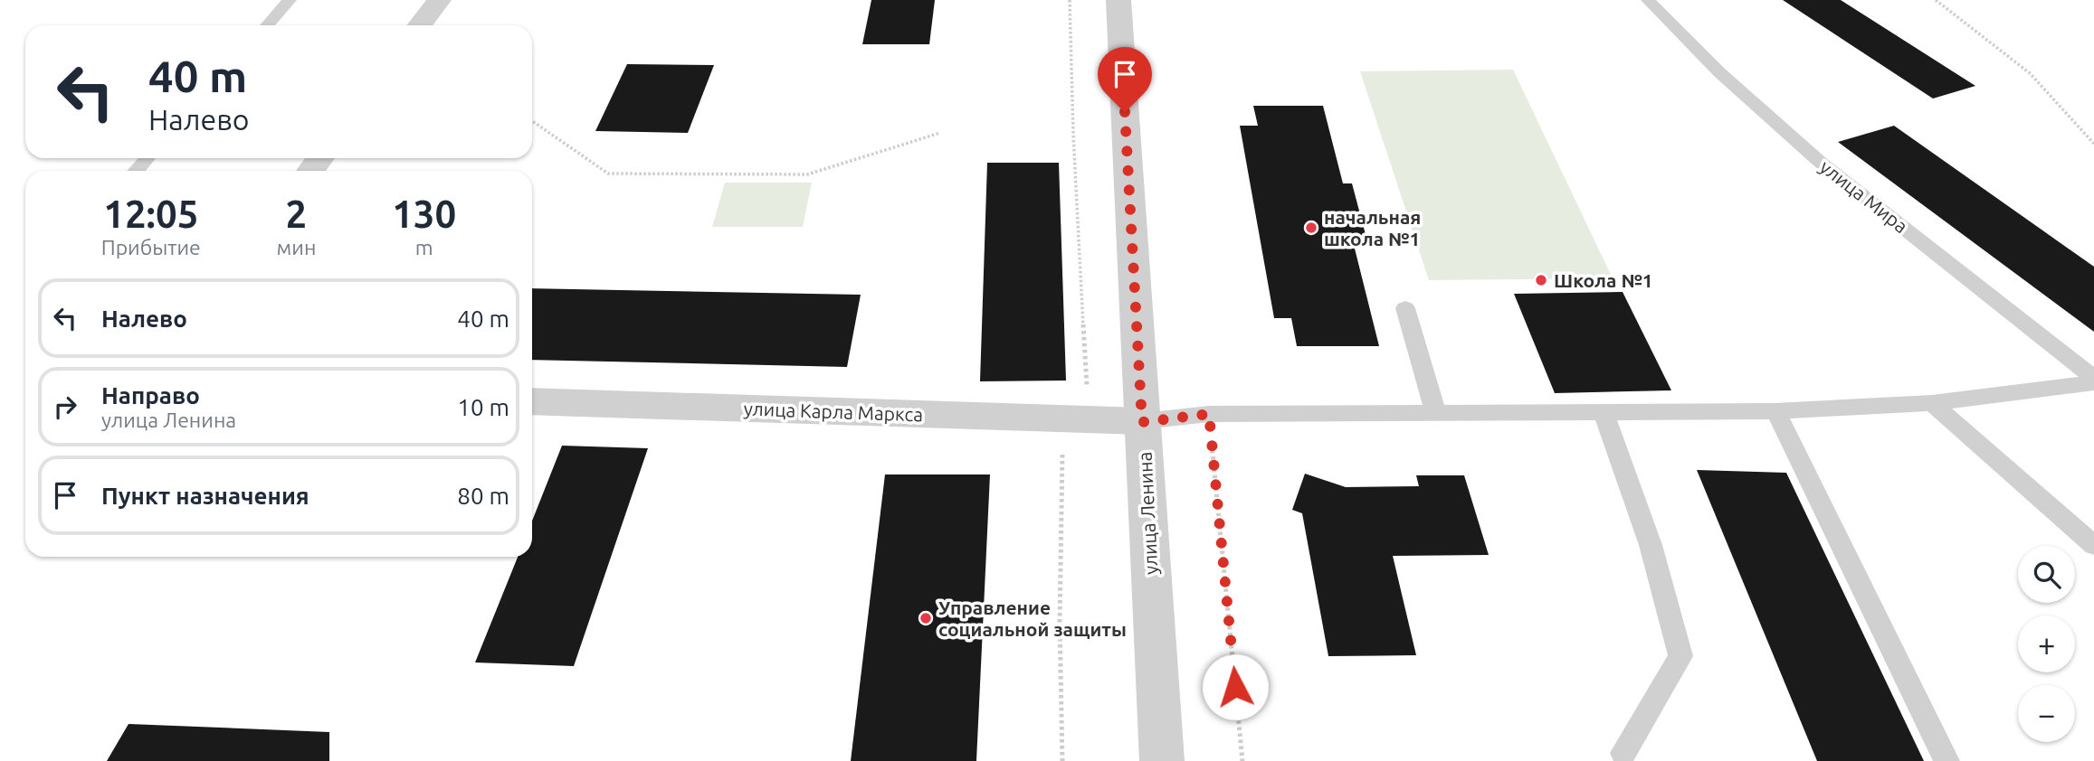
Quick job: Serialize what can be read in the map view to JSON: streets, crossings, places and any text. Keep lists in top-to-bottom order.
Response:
{
  "streets": {
    "street": ["улица Карла Маркса", "улица Ленина"],
    "lane": ["улица Мира"]
  },
  "crossings": [
    ["улица Мира", "улица Карла Маркса"],
    ["улица Мира", "улица Ленина"],
    ["улица Карла Маркса", "улица Ленина"]
  ],
  "places": ["начальная школа №1", "Школа №1", "Управление социальной защиты"],
  "page": {
    "turn": ["40 m", "Налево"],
    "eta": [
      "12:05",
      "Прибытие",
      "2",
      "мин",
      "130",
      "m"
    ],
    "list": [
      {
        "name": "Налево",
        "value": "40 m"
      },
      {
        "name": "Направо",
        "note": "улица Ленина",
        "value": "10 m"
      },
      {
        "name": "Пункт назначения",
        "value": "80 m"
      }
    ],
    "map_buttons": ["+", "−"]
  }
}
